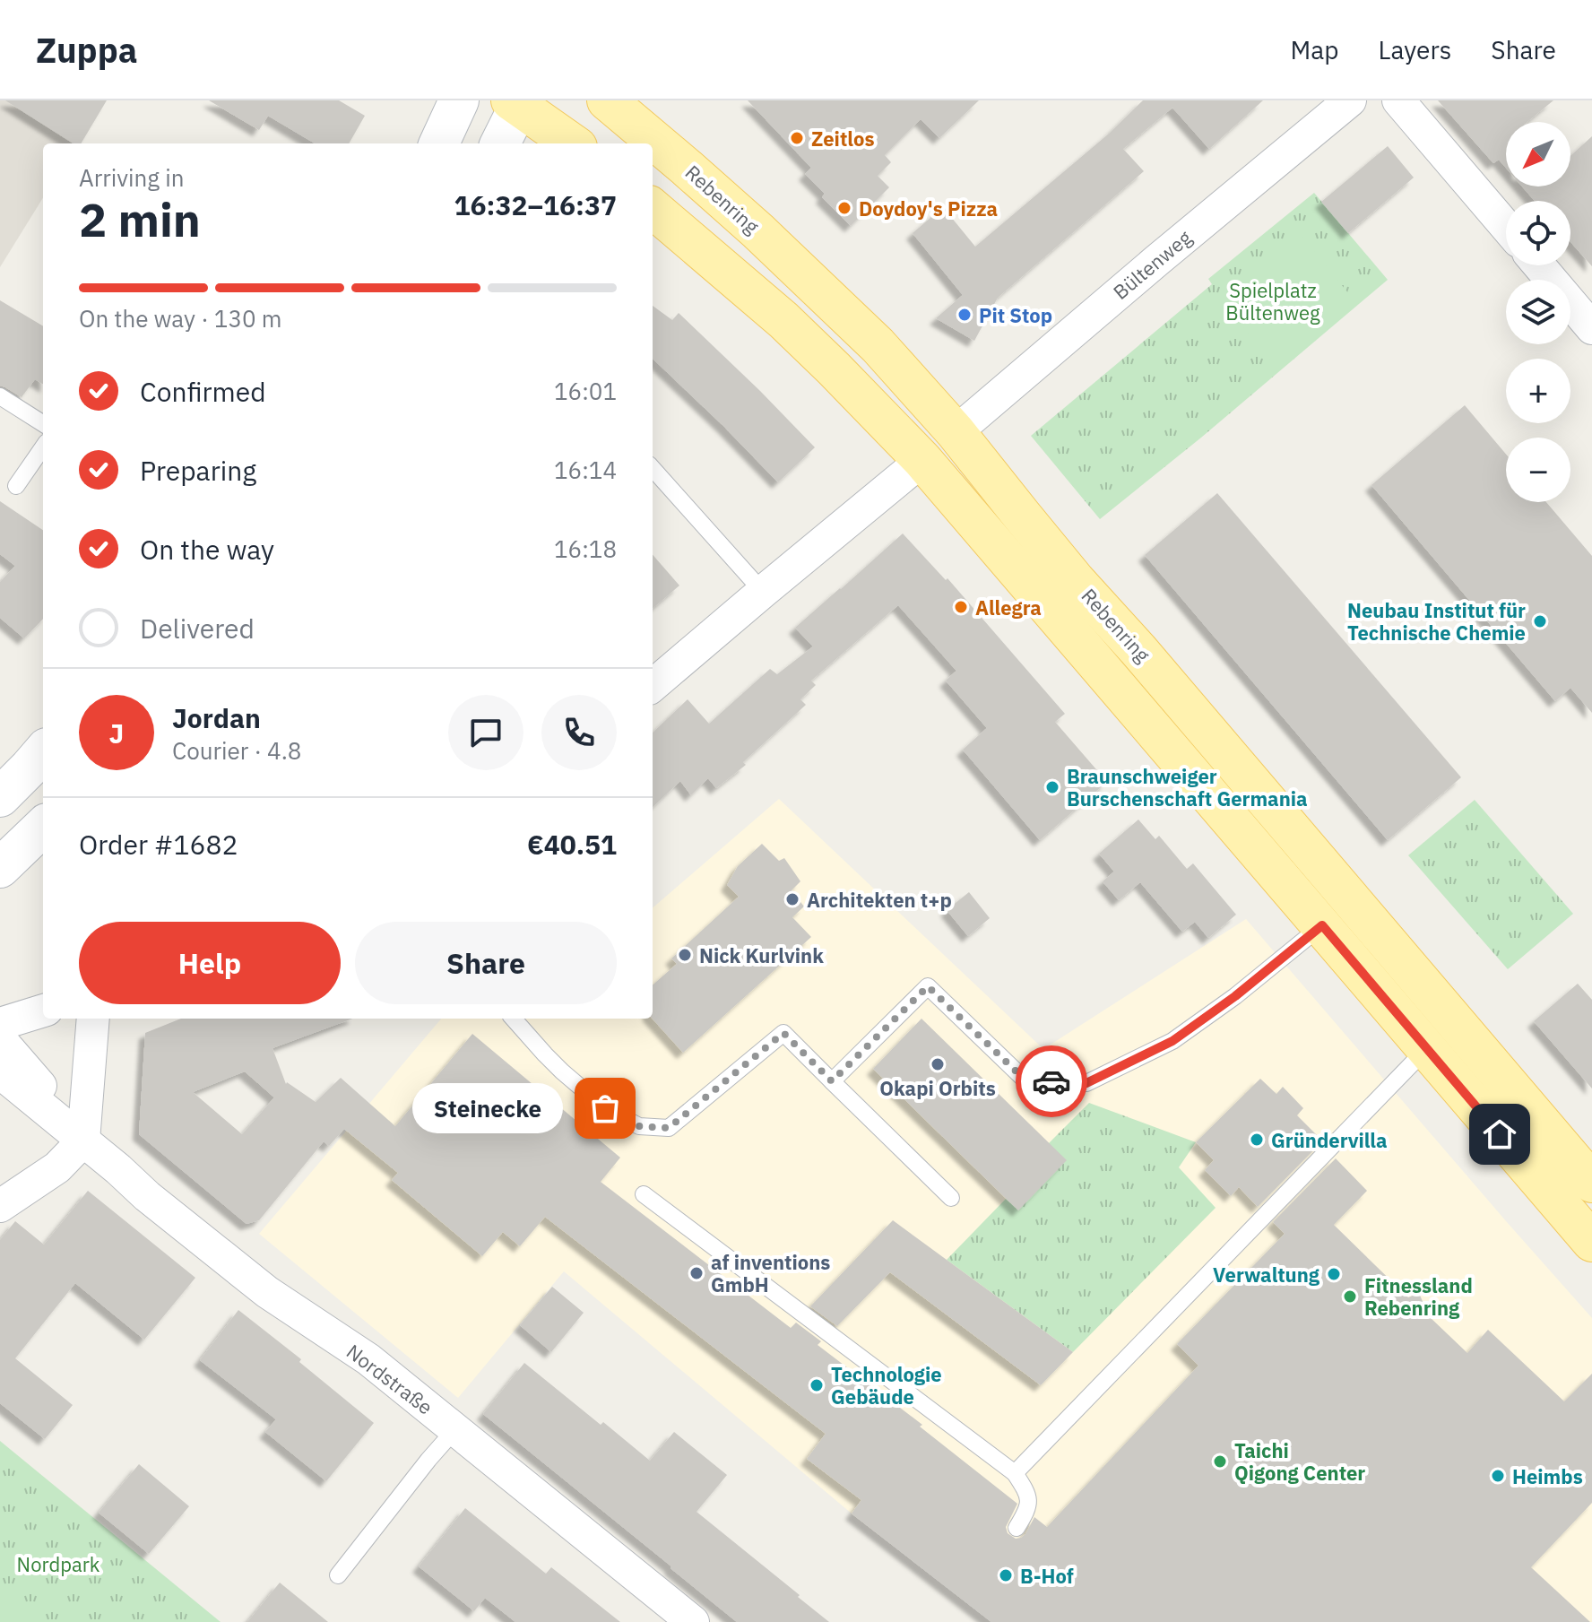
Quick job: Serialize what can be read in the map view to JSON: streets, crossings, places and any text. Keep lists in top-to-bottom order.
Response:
{
  "streets": {
    "main road": ["Rebenring"],
    "street": ["Bültenweg", "Nordstraße"]
  },
  "crossings": [
    ["Rebenring", "Bültenweg"]
  ],
  "parks": ["Spielplatz Bültenweg", "Nordpark"],
  "places": [
    "Zeitlos",
    "Doydoy's Pizza",
    "Pit Stop",
    "Allegra",
    "Neubau Institut für Technische Chemie",
    "Braunschweiger Burschenschaft Germania",
    "Architekten t+p",
    "Nick Kurlvink",
    "Okapi Orbits",
    "Steinecke",
    "Gründervilla",
    "af inventions GmbH",
    "Verwaltung",
    "Fitnessland Rebenring",
    "Technologie Gebäude",
    "Taichi Qigong Center",
    "Heimbs",
    "B-Hof"
  ],
  "north": "bottom left",
  "page": {
    "header": "Zuppa",
    "nav": ["Map", "Layers", "Share"],
    "map_buttons": ["+", "−"],
    "heading": ["2 min", "Arriving in", "16:32–16:37"],
    "panel": [
      "Jordan",
      "Courier · 4.8",
      "Order #1682",
      "€40.51"
    ],
    "bar": "On the way · 130 m",
    "list": [
      ["Confirmed", "16:01"],
      ["Preparing", "16:14"],
      ["On the way", "16:18"],
      "Delivered"
    ],
    "round": "J",
    "buttons": ["Help", "Share"],
    "bubble": "Steinecke"
  }
}
